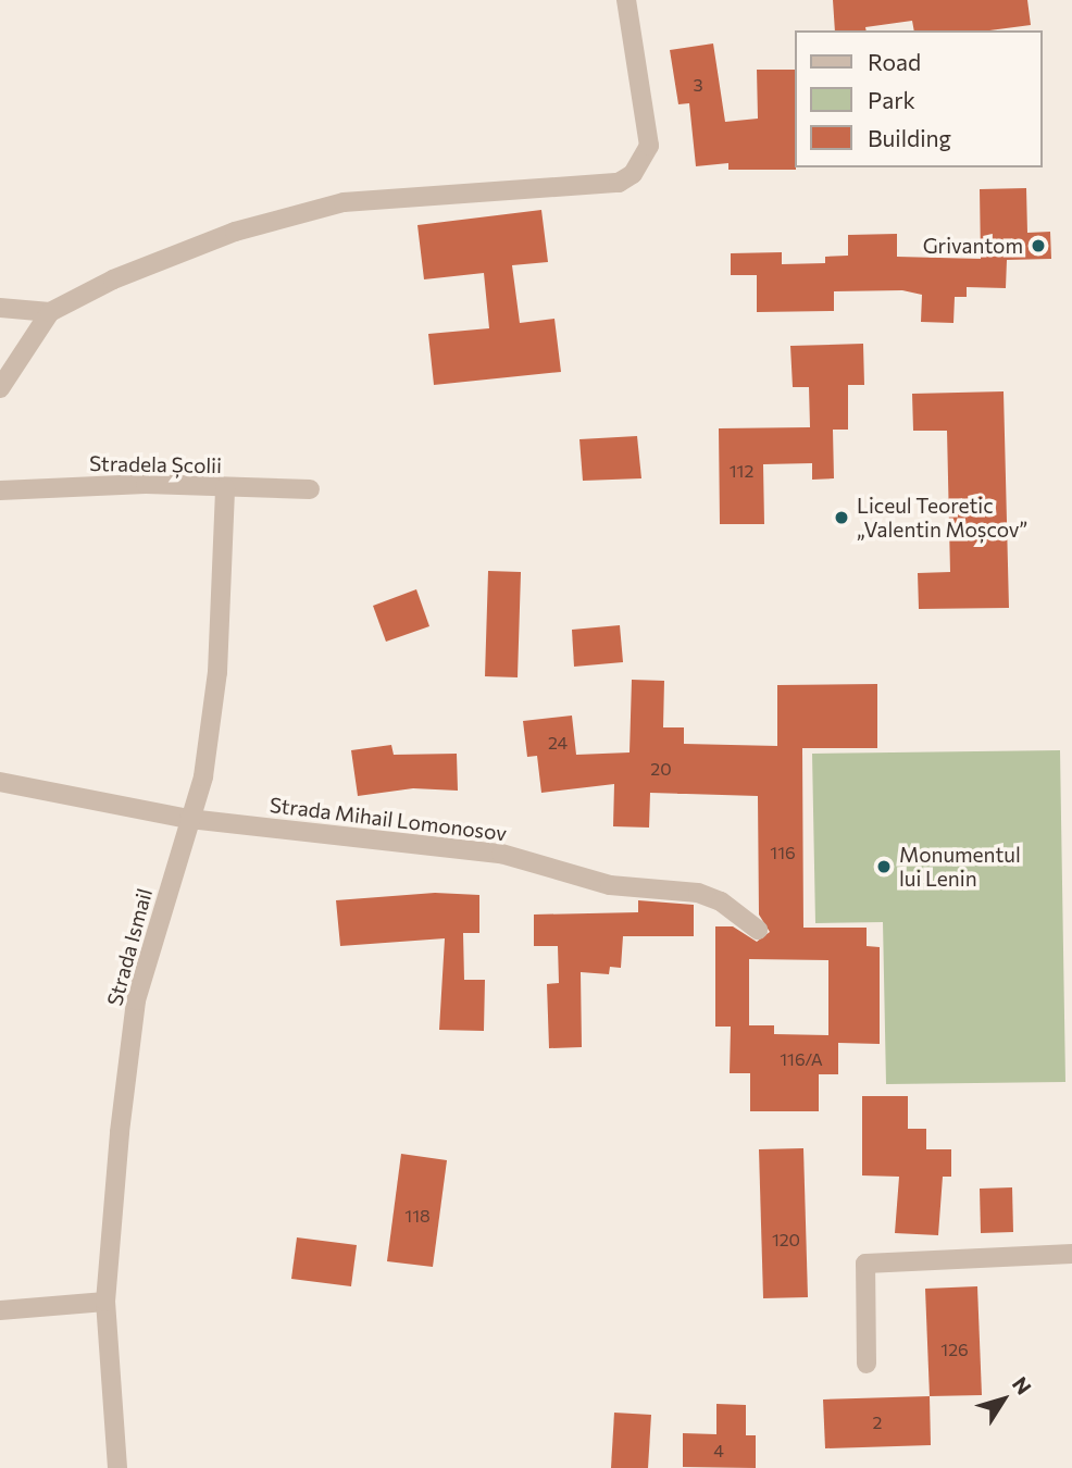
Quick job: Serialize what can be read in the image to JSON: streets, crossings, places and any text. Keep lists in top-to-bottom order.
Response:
{
  "streets": {
    "street": ["Stradela Școlii", "Strada Mihail Lomonosov", "Strada Ismail"]
  },
  "crossings": [
    ["Stradela Școlii", "Strada Ismail"],
    ["Strada Mihail Lomonosov", "Strada Ismail"]
  ],
  "places": ["Grivantom", "Liceul Teoretic „Valentin Moșcov”", "Monumentul lui Lenin"],
  "house_numbers": [
    "3",
    "112",
    "24",
    "20",
    "116",
    "116/A",
    "118",
    "120",
    "126",
    "2",
    "4"
  ],
  "legend": ["Road", "Park", "Building"],
  "north": "top right"
}
